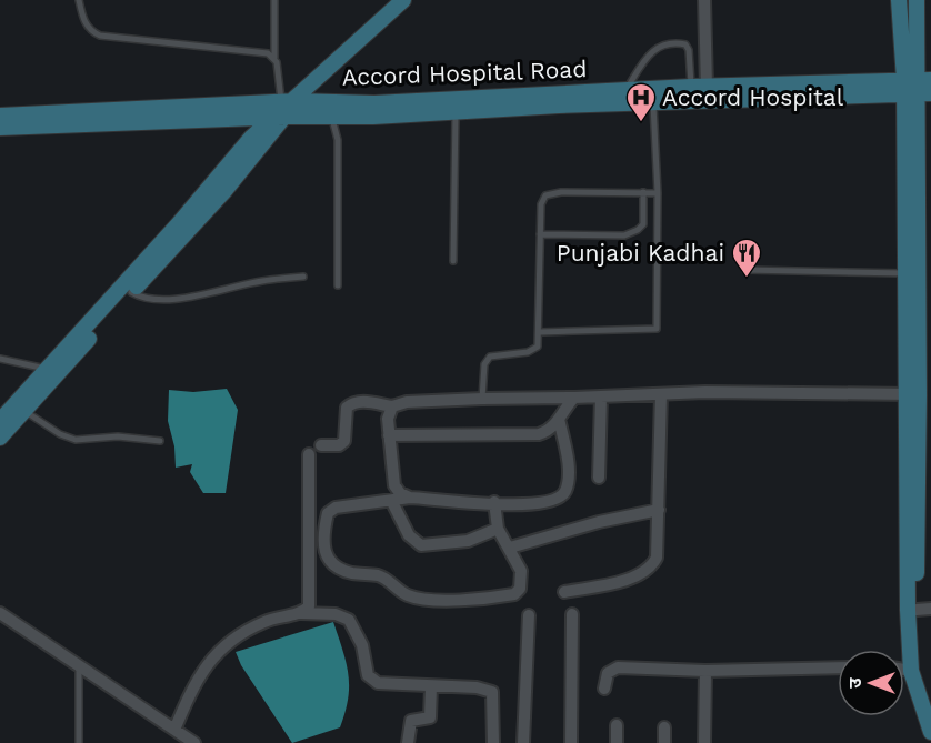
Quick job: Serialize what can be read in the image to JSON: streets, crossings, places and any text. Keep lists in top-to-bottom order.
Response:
{
  "streets": {
    "street": ["Accord Hospital Road"]
  },
  "places": {
    "hospital": ["Accord Hospital"],
    "restaurant": ["Punjabi Kadhai"]
  },
  "north": "left"
}
